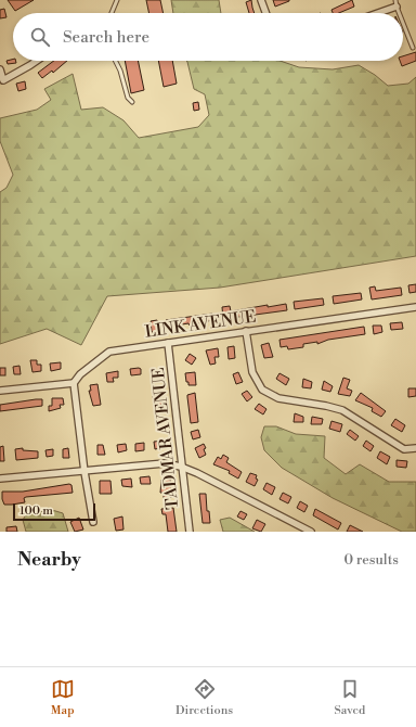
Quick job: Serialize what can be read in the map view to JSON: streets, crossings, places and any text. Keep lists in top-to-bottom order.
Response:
{
  "streets": {
    "street": ["LINK AVENUE", "TADMAR AVENUE"]
  },
  "crossings": [
    ["LINK AVENUE", "TADMAR AVENUE"]
  ],
  "scale_bar": "100 m",
  "page": {
    "search": "Search here",
    "scale": "100 m",
    "heading": ["Nearby", "0 results"],
    "nav": ["Map", "Directions", "Saved"]
  }
}
